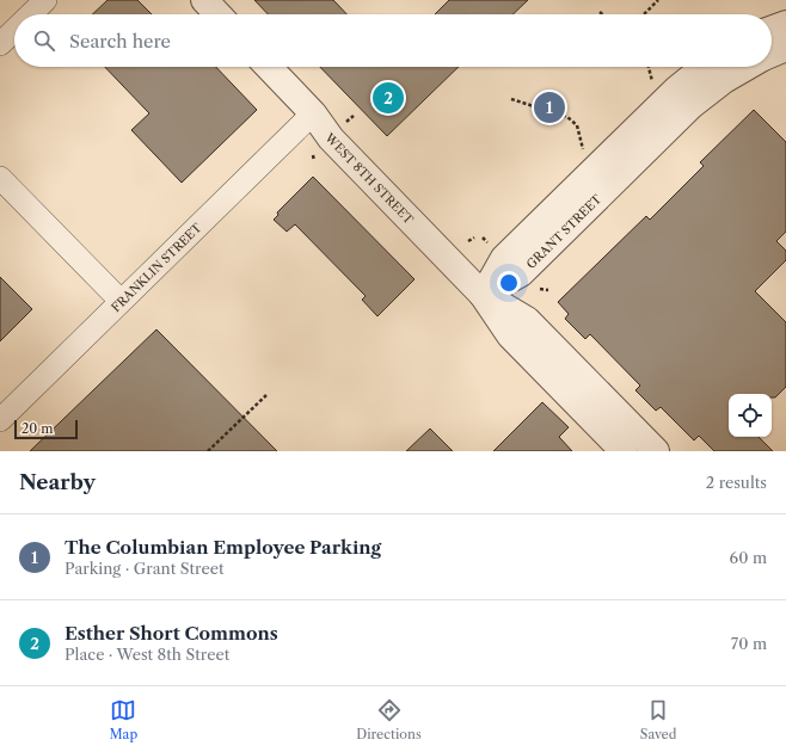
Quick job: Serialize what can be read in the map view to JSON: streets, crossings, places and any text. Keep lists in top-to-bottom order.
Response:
{
  "streets": {
    "street": ["WEST 8TH STREET", "GRANT STREET", "FRANKLIN STREET"]
  },
  "crossings": [
    ["WEST 8TH STREET", "GRANT STREET"],
    ["WEST 8TH STREET", "FRANKLIN STREET"]
  ],
  "scale_bar": "20 m",
  "page": {
    "search": "Search here",
    "pins": ["2", "1"],
    "scale": "20 m",
    "heading": ["Nearby", "2 results"],
    "list": [
      {
        "mark": "1",
        "name": "The Columbian Employee Parking",
        "note": "Parking · Grant Street",
        "value": "60 m"
      },
      {
        "mark": "2",
        "name": "Esther Short Commons",
        "note": "Place · West 8th Street",
        "value": "70 m"
      }
    ],
    "nav": ["Map", "Directions", "Saved"]
  }
}
